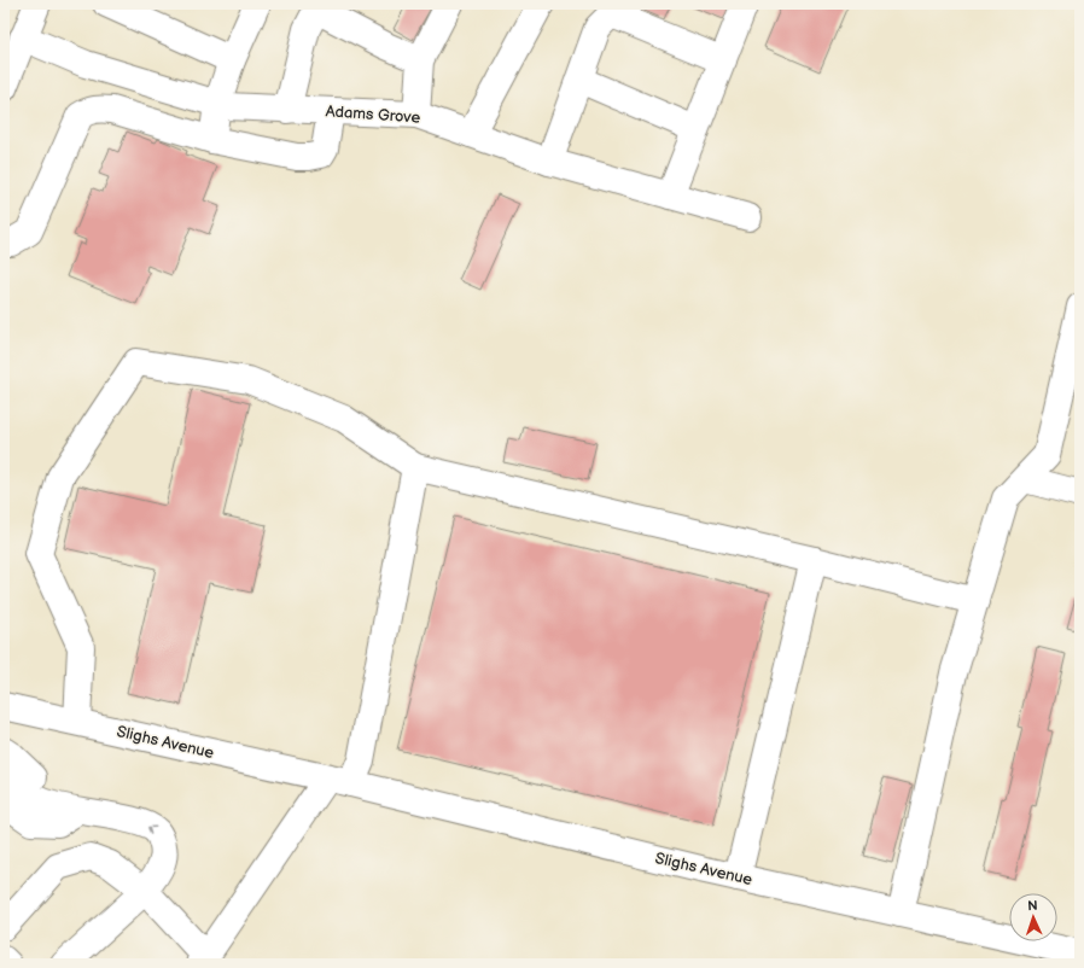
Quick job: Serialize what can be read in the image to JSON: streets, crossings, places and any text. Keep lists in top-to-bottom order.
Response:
{
  "streets": {
    "street": ["Adams Grove", "Slighs Avenue"]
  },
  "north": "top"
}
